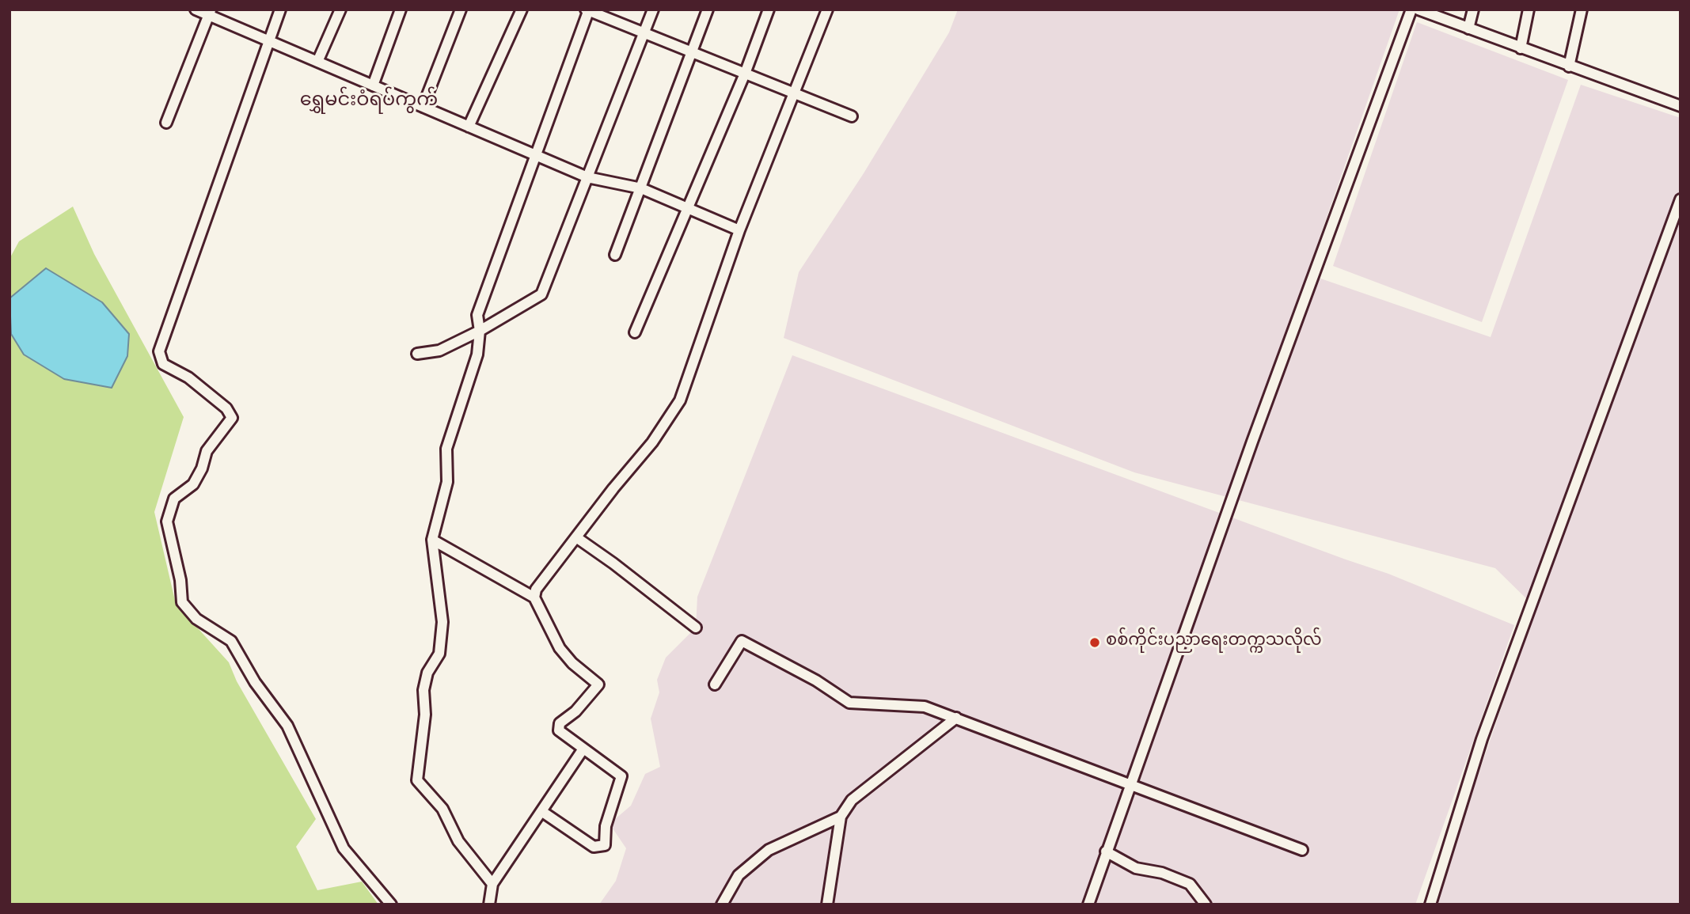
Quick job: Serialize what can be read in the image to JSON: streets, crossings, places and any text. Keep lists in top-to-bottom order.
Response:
{
  "districts": ["ရွှေမင်းဝံရပ်ကွက်"],
  "places": ["စစ်ကိုင်းပညာရေးတက္ကသလိုလ်"]
}
